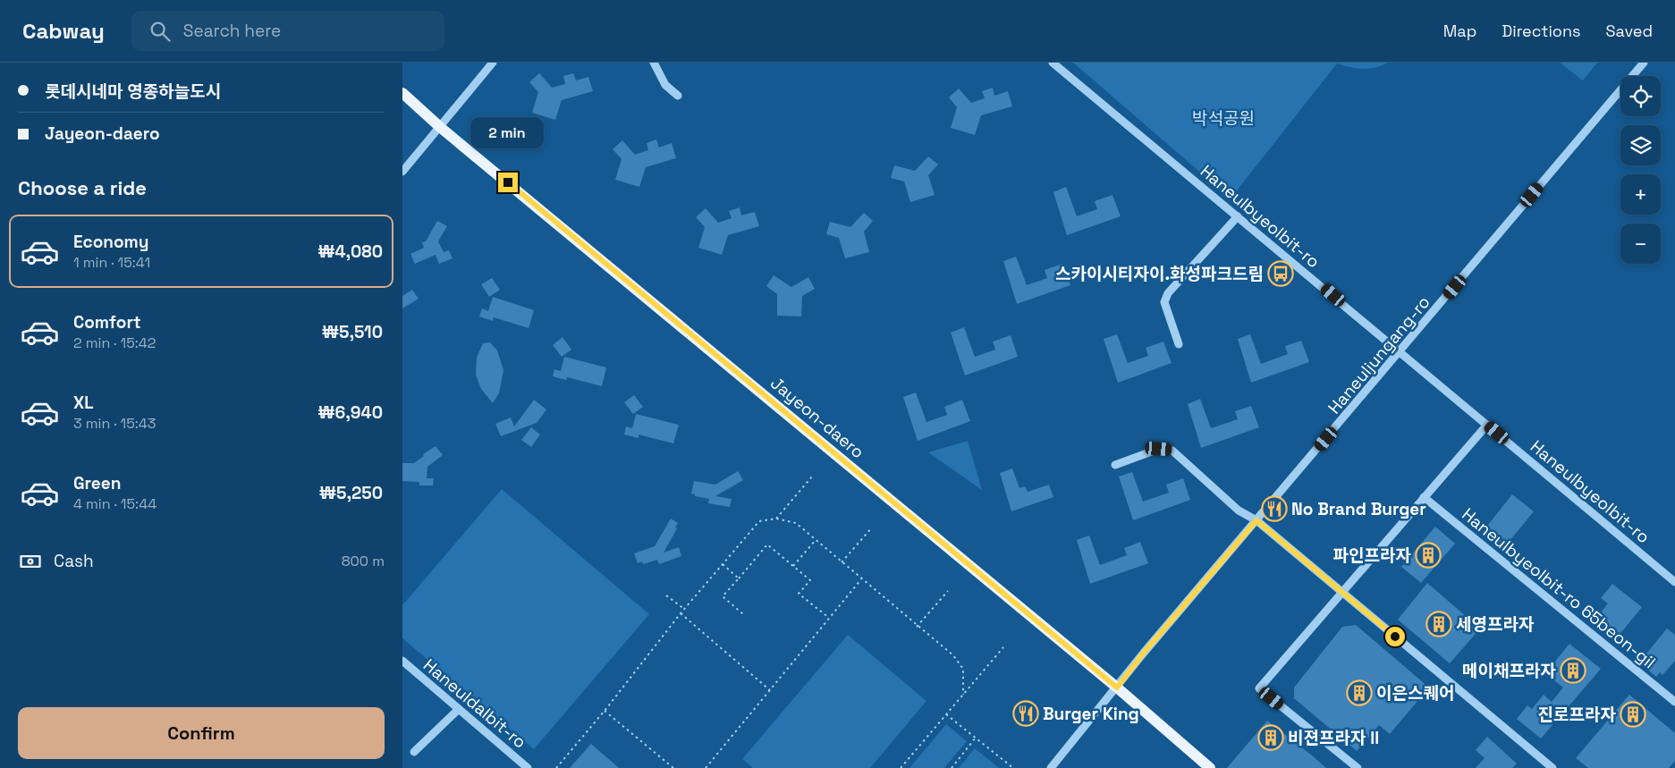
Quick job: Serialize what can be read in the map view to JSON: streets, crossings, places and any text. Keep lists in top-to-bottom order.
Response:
{
  "streets": {
    "main road": ["Jayeon-daero"],
    "street": [
      "Haneulbyeolbit-ro",
      "Haneuljungang-ro",
      "Haneulbyeolbit-ro 65beon-gil",
      "Haneuldalbit-ro"
    ]
  },
  "crossings": [
    ["Haneulbyeolbit-ro", "Haneuljungang-ro"],
    ["Haneuljungang-ro", "Jayeon-daero"]
  ],
  "parks": ["박석공원"],
  "places": {
    "bus stop": ["스카이시티자이.화성파크드림"],
    "restaurant": ["No Brand Burger", "Burger King"],
    "building": [
      "파인프라자",
      "세영프라자",
      "메이채프라자",
      "이은스퀘어",
      "진로프라자",
      "비젼프라자 II"
    ]
  },
  "page": {
    "header": "Cabway",
    "search": "Search here",
    "nav": ["Map", "Directions", "Saved"],
    "banner": ["롯데시네마 영종하늘도시", "Jayeon-daero"],
    "map_buttons": ["+", "−"],
    "bubble": "2 min",
    "heading": "Choose a ride",
    "list": [
      {
        "name": "Economy",
        "note": "1 min · 15:41",
        "value": "₩4,080"
      },
      {
        "name": "Comfort",
        "note": "2 min · 15:42",
        "value": "₩5,510"
      },
      {
        "name": "XL",
        "note": "3 min · 15:43",
        "value": "₩6,940"
      },
      {
        "name": "Green",
        "note": "4 min · 15:44",
        "value": "₩5,250"
      }
    ],
    "pay": ["Cash", "800 m"],
    "buttons": "Confirm"
  }
}
